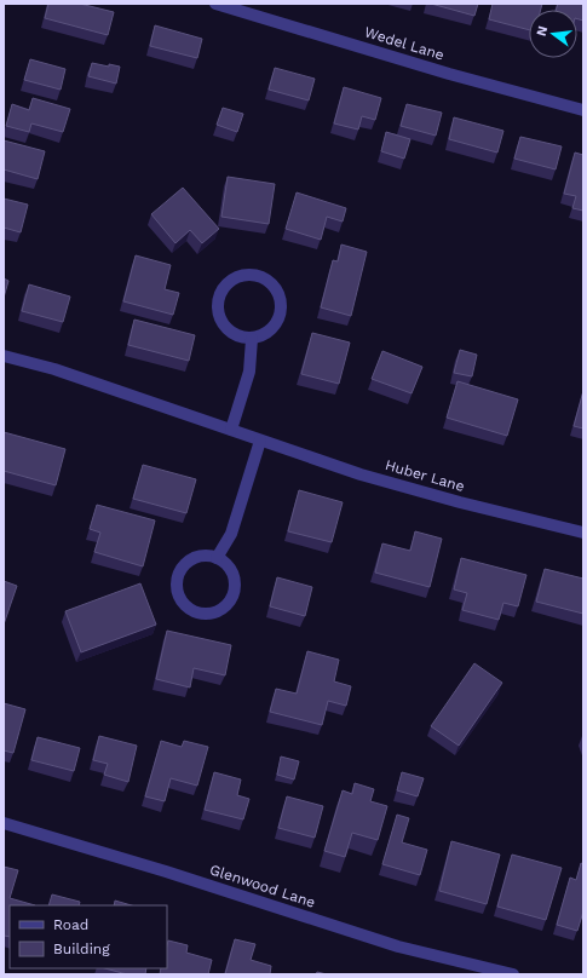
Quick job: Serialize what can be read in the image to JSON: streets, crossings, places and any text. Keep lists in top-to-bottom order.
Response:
{
  "streets": {
    "street": ["Wedel Lane", "Huber Lane", "Glenwood Lane"]
  },
  "legend": ["Road", "Building"],
  "north": "left"
}
